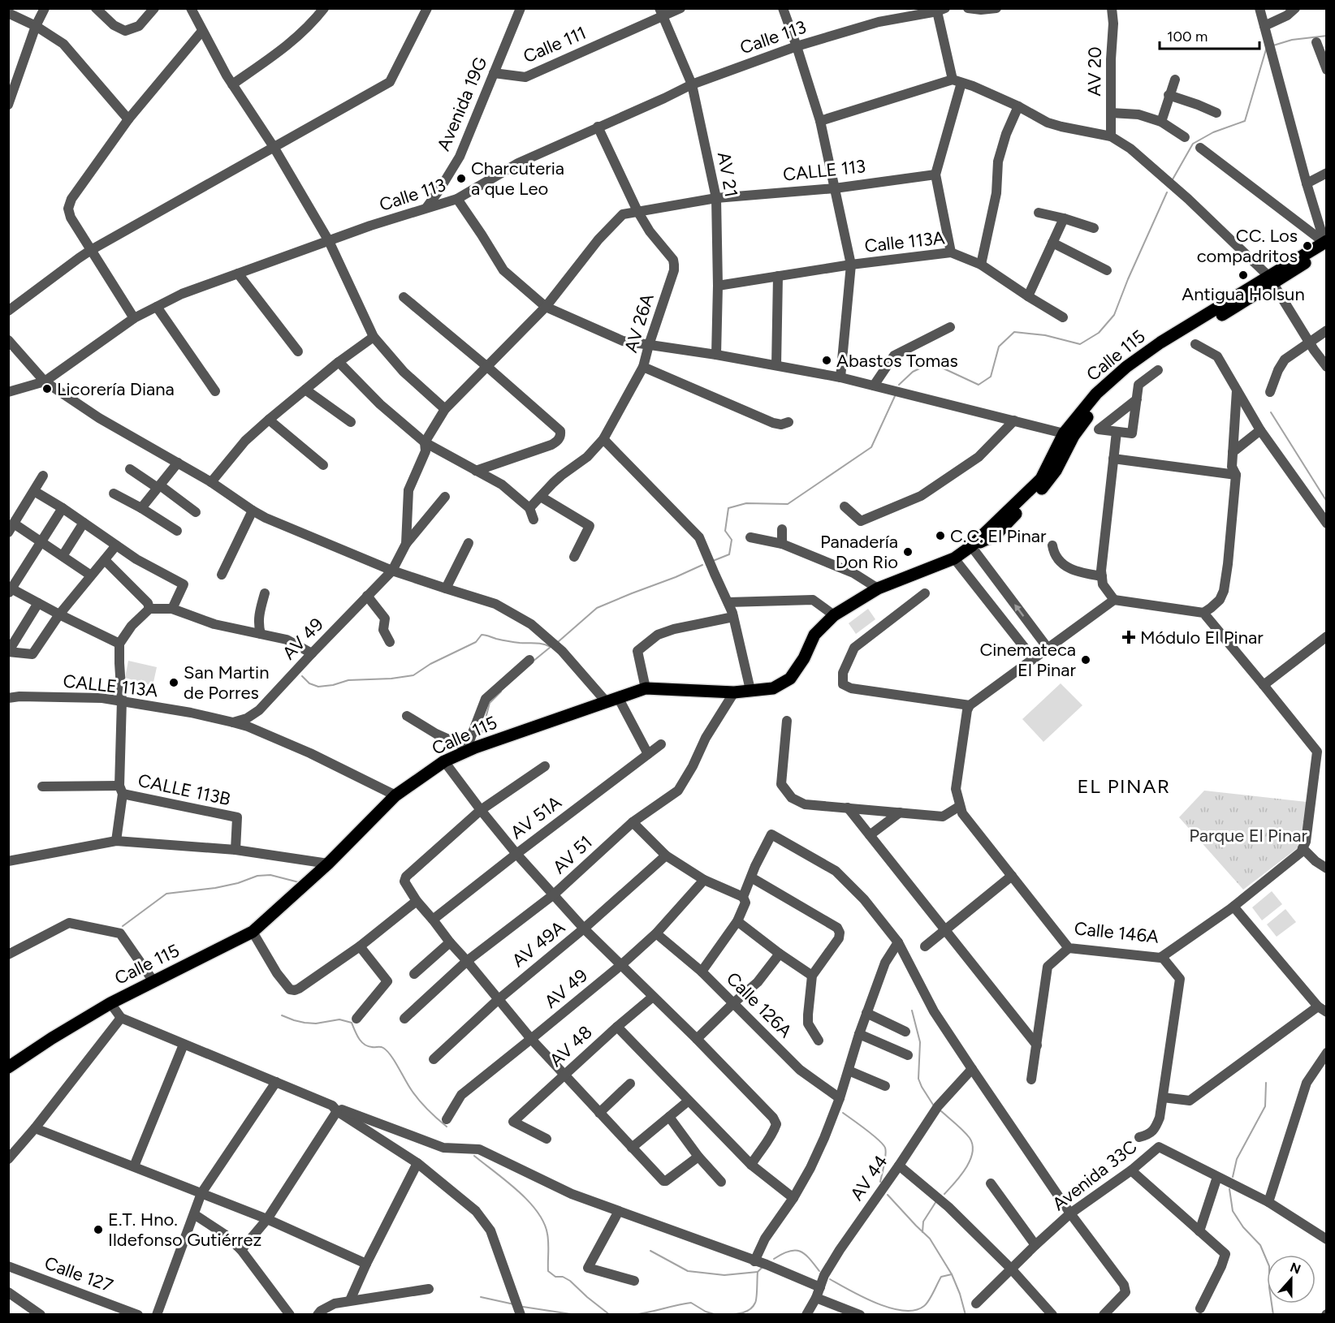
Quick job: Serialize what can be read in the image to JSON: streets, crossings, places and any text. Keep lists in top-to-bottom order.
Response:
{
  "streets": {
    "main road": ["Calle 115"],
    "street": [
      "Calle 113",
      "Calle 111",
      "AV 20",
      "Avenida 19G",
      "CALLE 113",
      "AV 21",
      "Calle 113A",
      "AV 26A",
      "AV 49",
      "CALLE 113A",
      "CALLE 113B",
      "AV 51A",
      "AV 51",
      "Calle 146A",
      "AV 49A",
      "Calle 126A",
      "AV 48",
      "Avenida 33C",
      "AV 44",
      "Calle 127"
    ]
  },
  "crossings": [
    ["Calle 113", "Avenida 19G"],
    ["Calle 113", "AV 21"],
    ["Calle 113", "AV 26A"],
    ["Calle 111", "Avenida 19G"],
    ["Calle 111", "AV 21"],
    ["CALLE 113", "AV 21"],
    ["CALLE 113", "AV 26A"],
    ["CALLE 113", "AV 49"],
    ["AV 21", "Calle 113A"],
    ["Calle 115", "CALLE 113A"],
    ["Calle 115", "AV 51"],
    ["AV 49", "CALLE 113A"],
    ["AV 49", "Calle 126A"]
  ],
  "districts": ["EL PINAR"],
  "parks": ["Parque El Pinar"],
  "places": {
    "other": [
      "Charcuteria a que Leo",
      "CC. Los compadritos",
      "Antigua Holsun",
      "Abastos Tomas",
      "Licorería Diana",
      "C.C. El Pinar",
      "Panadería Don Rio",
      "Cinemateca El Pinar",
      "San Martin de Porres",
      "E.T. Hno. Ildefonso Gutiérrez"
    ],
    "health": ["Módulo El Pinar"]
  },
  "scale_bar": "100 m",
  "north": "top"
}
